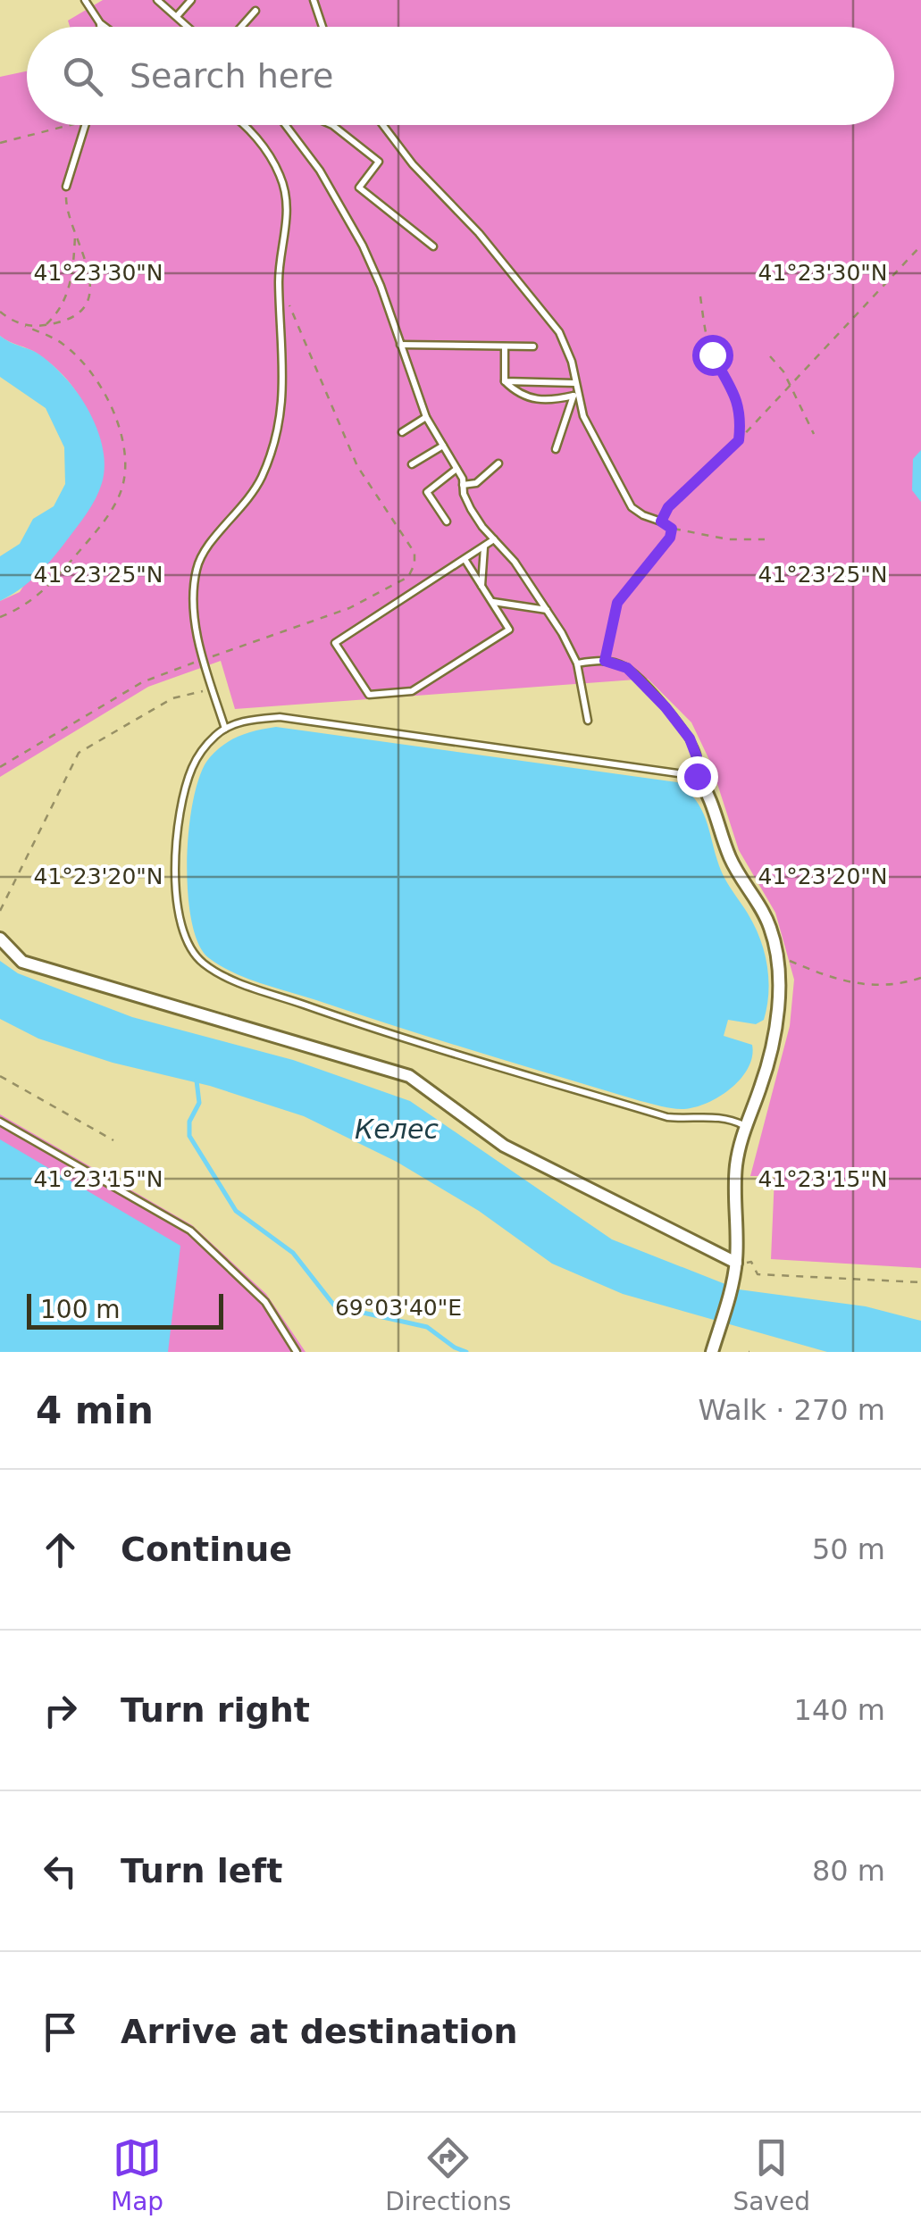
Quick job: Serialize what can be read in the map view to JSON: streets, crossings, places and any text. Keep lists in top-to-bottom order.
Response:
{
  "water": ["Келес"],
  "scale_bar": "100 m",
  "page": {
    "search": "Search here",
    "scale": "100 m",
    "heading": ["4 min", "Walk · 270 m"],
    "list": [
      ["Continue", "50 m"],
      ["Turn right", "140 m"],
      ["Turn left", "80 m"],
      "Arrive at destination"
    ],
    "nav": ["Map", "Directions", "Saved"]
  },
  "coordinates": [
    "41°23'30\"N",
    "41°23'25\"N",
    "41°23'20\"N",
    "41°23'15\"N",
    "69°03'40\"E"
  ]
}
